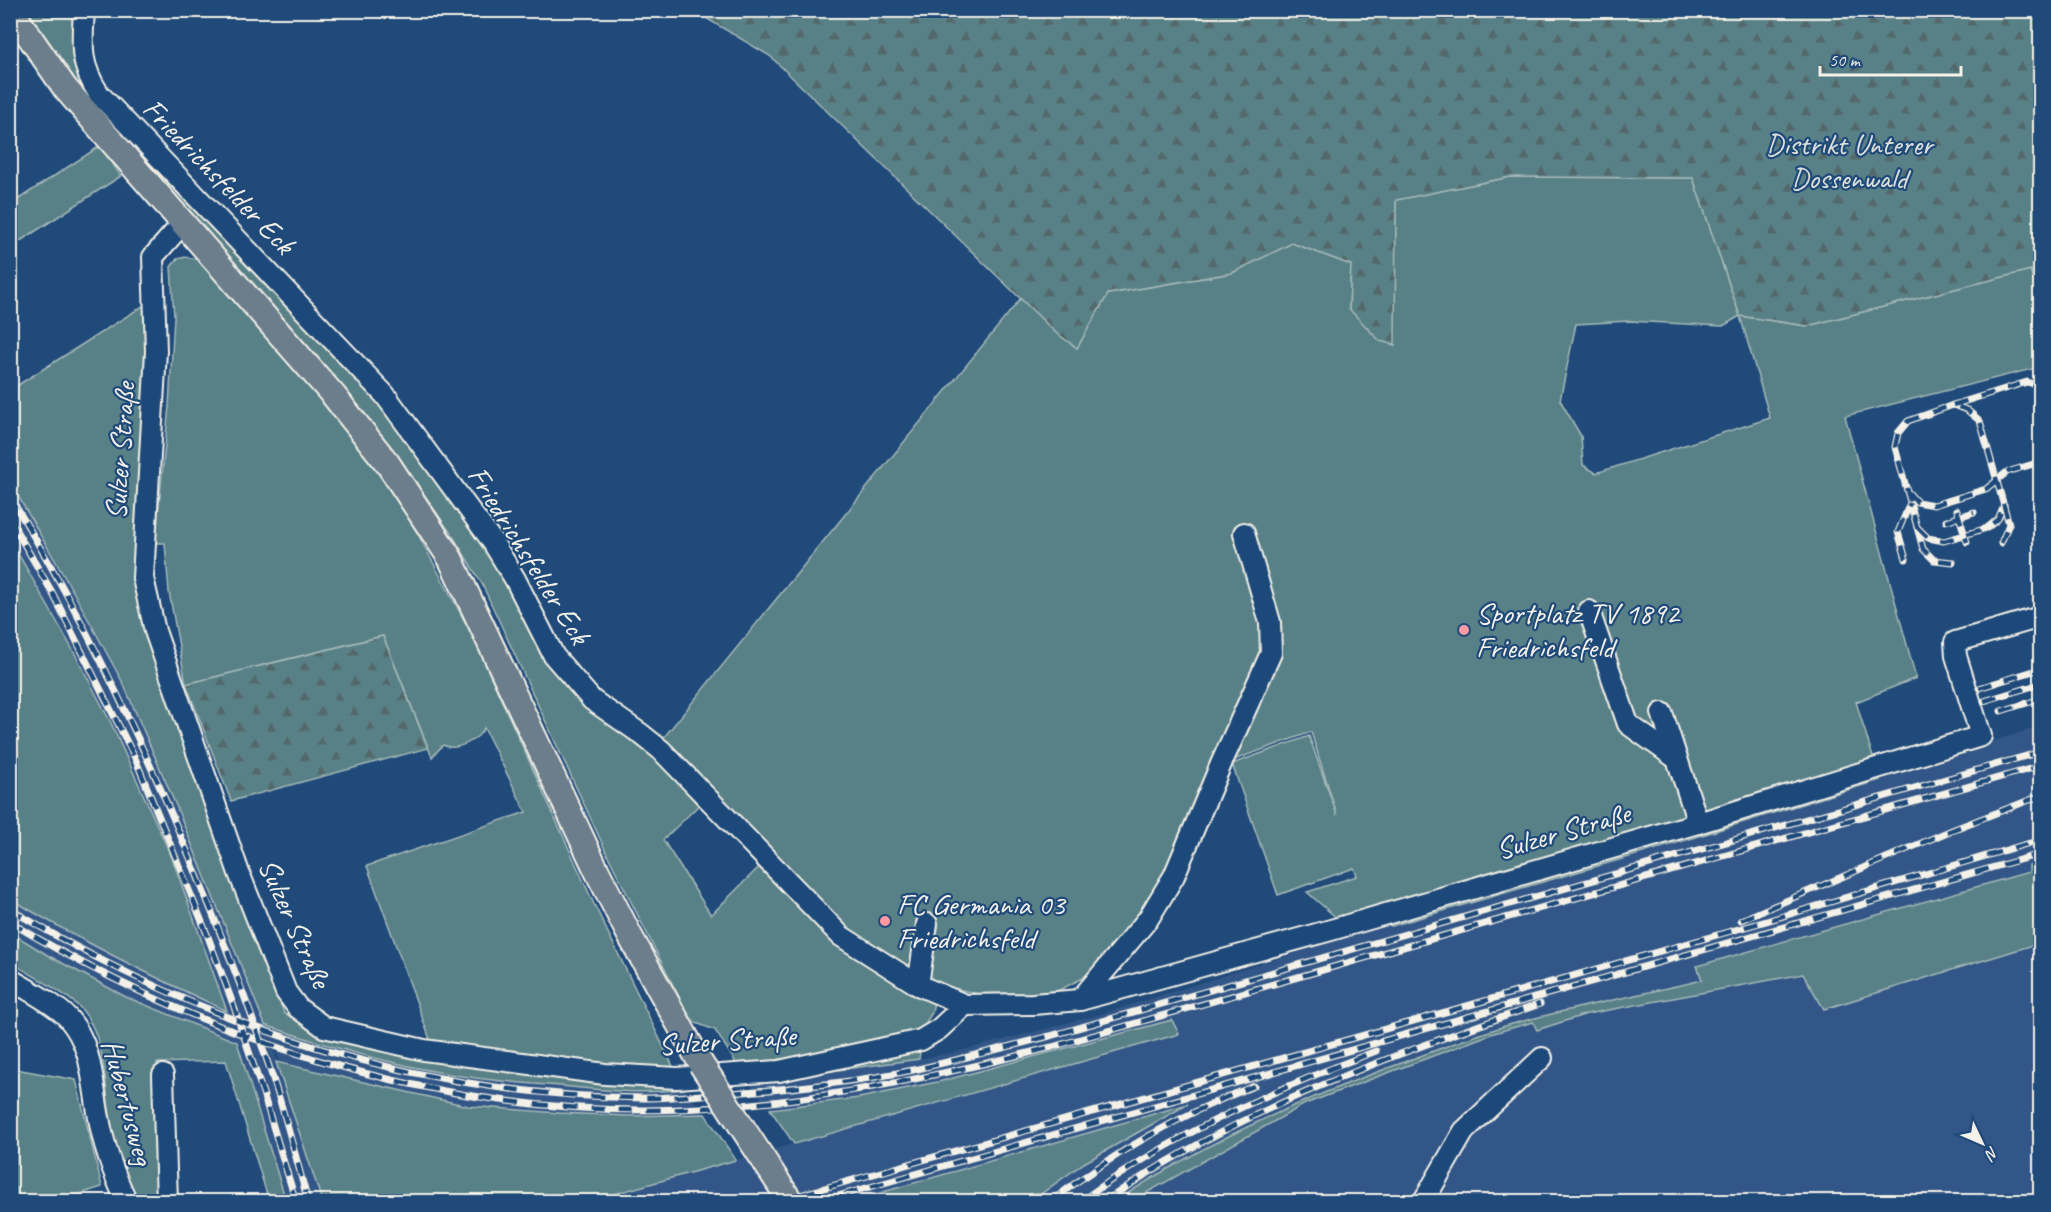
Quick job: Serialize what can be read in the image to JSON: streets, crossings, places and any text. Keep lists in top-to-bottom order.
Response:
{
  "streets": {
    "street": ["Friedrichsfelder Eck", "Sulzer Straße", "Hubertusweg"]
  },
  "crossings": [
    ["Friedrichsfelder Eck", "Sulzer Straße"]
  ],
  "parks": ["Distrikt Unterer Dossenwald"],
  "places": ["Sportplatz TV 1892 Friedrichsfeld", "FC Germania 03 Friedrichsfeld"],
  "scale_bar": "50 m",
  "north": "bottom right"
}
